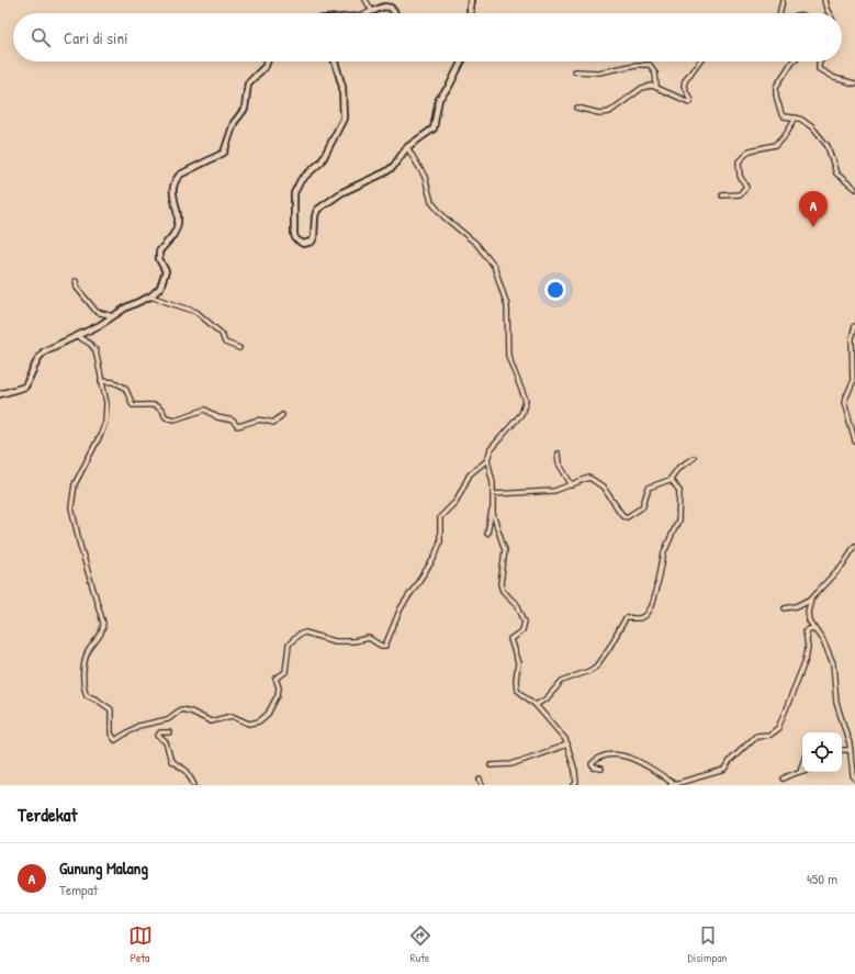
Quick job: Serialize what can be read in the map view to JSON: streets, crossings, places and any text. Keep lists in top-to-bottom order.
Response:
{
  "page": {
    "search": "Cari di sini",
    "pins": "A",
    "heading": "Terdekat",
    "list": [
      {
        "mark": "A",
        "name": "Gunung Malang",
        "note": "Tempat",
        "value": "450 m"
      }
    ],
    "nav": ["Peta", "Rute", "Disimpan"]
  }
}
